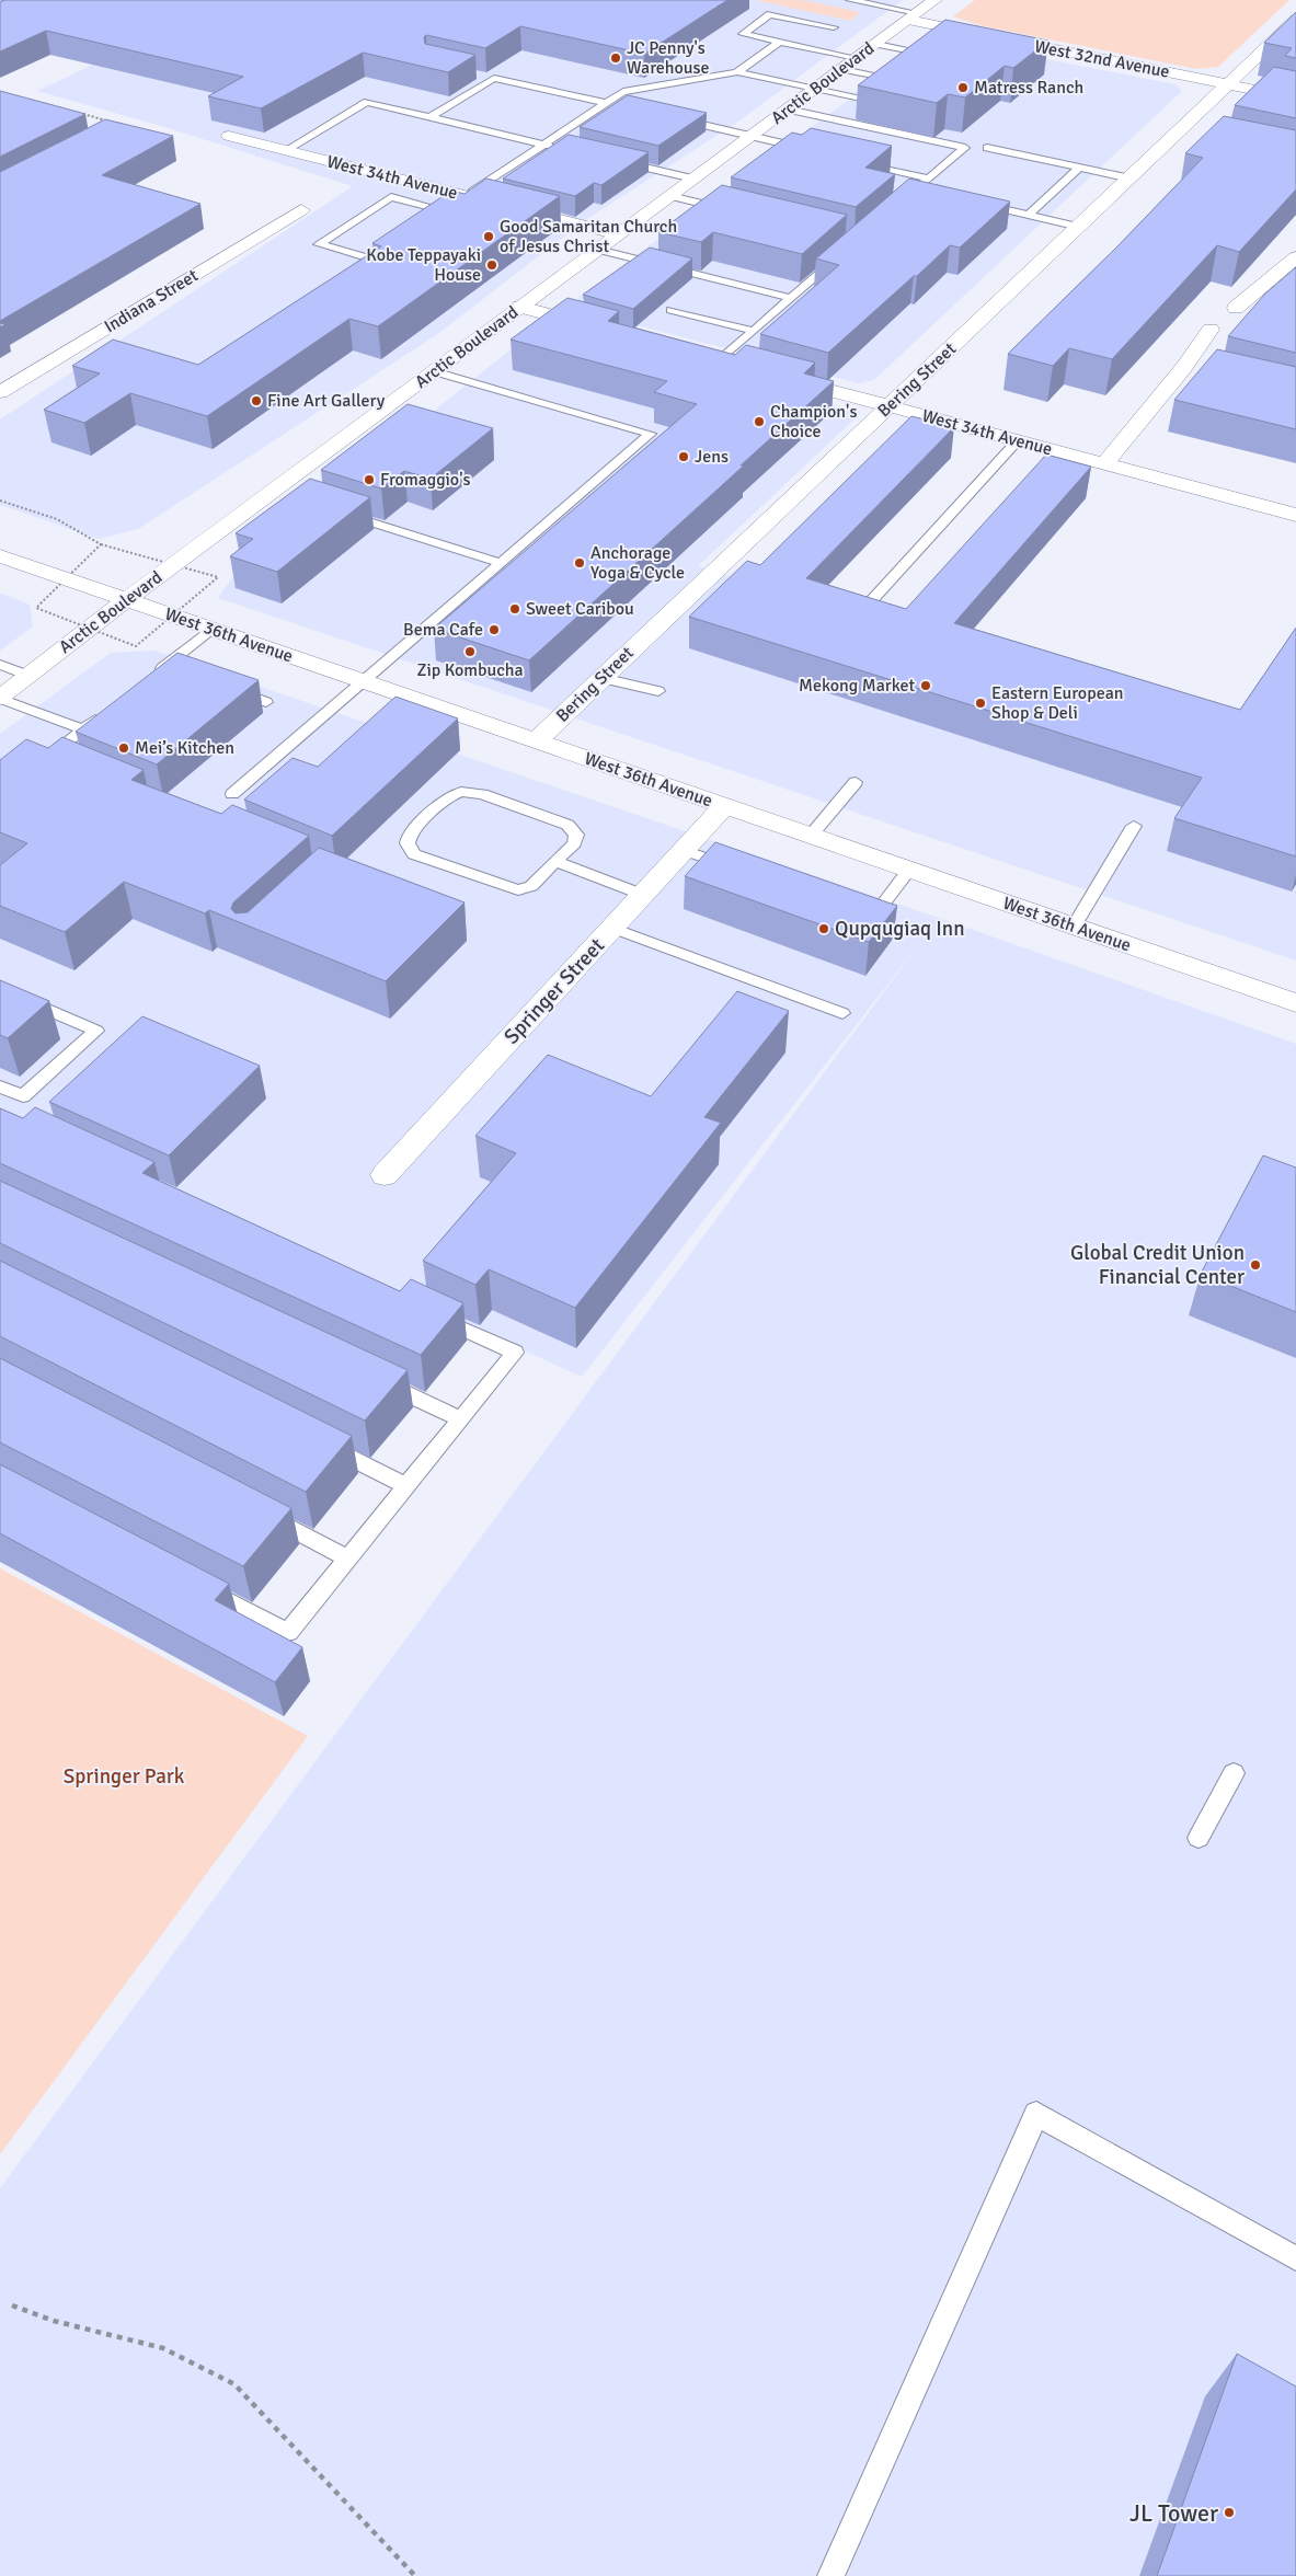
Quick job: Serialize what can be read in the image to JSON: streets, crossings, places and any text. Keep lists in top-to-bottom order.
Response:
{
  "streets": {
    "street": [
      "West 32nd Avenue",
      "Arctic Boulevard",
      "West 34th Avenue",
      "Indiana Street",
      "Bering Street",
      "West 36th Avenue",
      "Springer Street"
    ]
  },
  "crossings": [
    ["West 32nd Avenue", "Arctic Boulevard"],
    ["West 32nd Avenue", "Bering Street"],
    ["Arctic Boulevard", "West 34th Avenue"],
    ["Arctic Boulevard", "West 36th Avenue"],
    ["West 34th Avenue", "Bering Street"],
    ["Bering Street", "West 36th Avenue"],
    ["West 36th Avenue", "Springer Street"]
  ],
  "parks": ["Springer Park"],
  "places": [
    "JC Penny's Warehouse",
    "Matress Ranch",
    "Good Samaritan Church of Jesus Christ",
    "Kobe Teppayaki House",
    "Fine Art Gallery",
    "Champion's Choice",
    "Jens",
    "Fromaggio's",
    "Anchorage Yoga & Cycle",
    "Sweet Caribou",
    "Bema Cafe",
    "Zip Kombucha",
    "Mekong Market",
    "Eastern European Shop & Deli",
    "Mei’s Kitchen",
    "Qupqugiaq Inn",
    "Global Credit Union Financial Center",
    "JL Tower"
  ]
}
